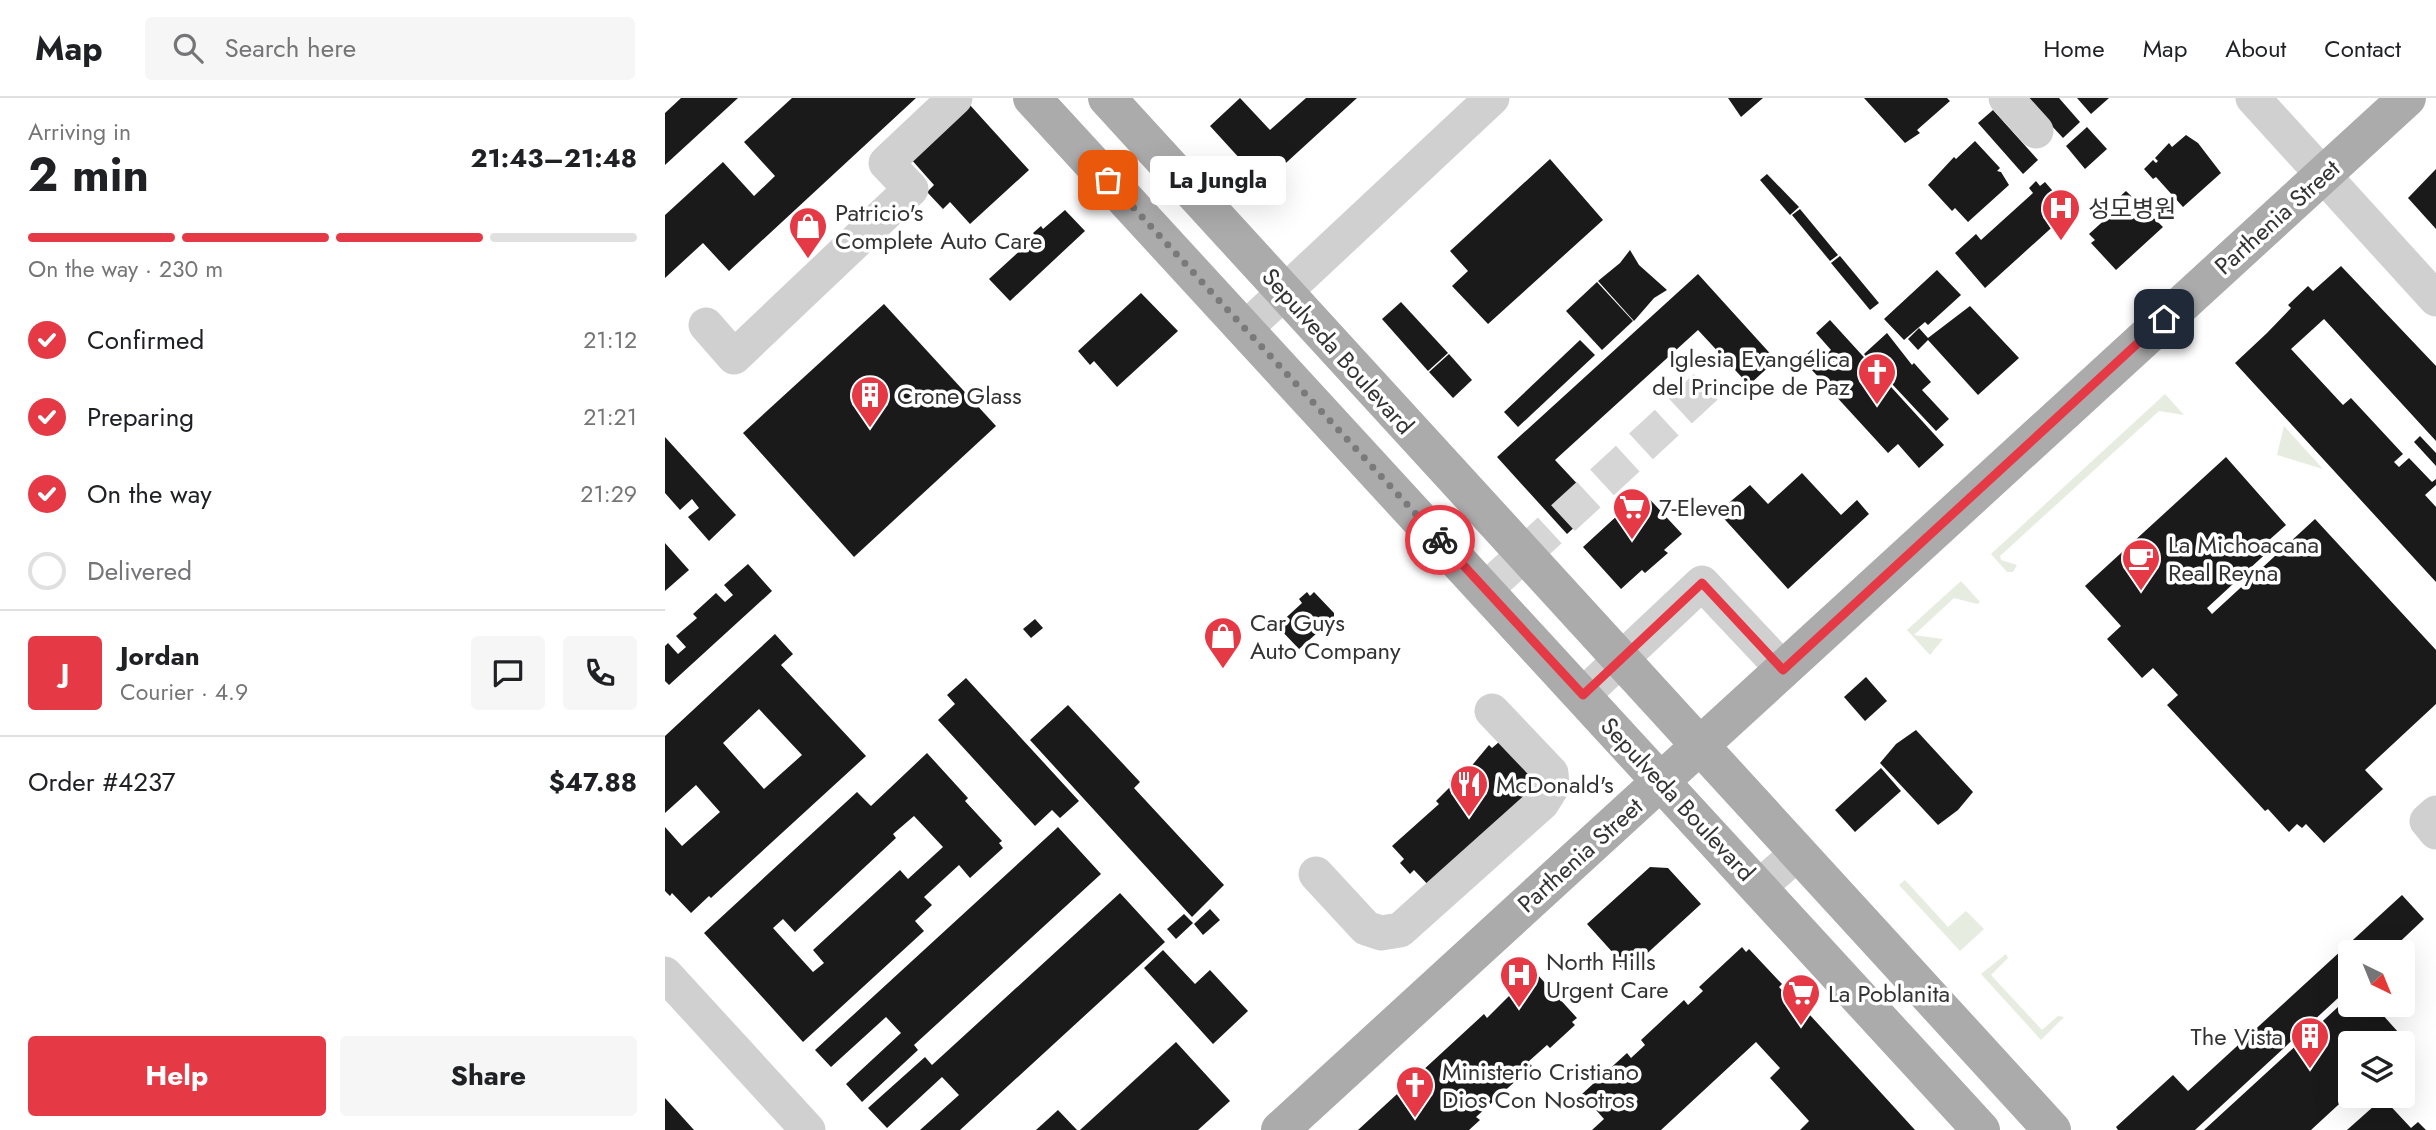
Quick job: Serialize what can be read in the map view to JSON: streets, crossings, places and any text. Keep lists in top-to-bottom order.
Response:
{
  "streets": {
    "main road": ["Parthenia Street", "Sepulveda Boulevard"]
  },
  "crossings": [
    ["Parthenia Street", "Sepulveda Boulevard"]
  ],
  "places": {
    "other": ["La Jungla"],
    "hospital": ["성모병원", "North Hills Urgent Care"],
    "shop": ["Patricio's Complete Auto Care", "Car Guys Auto Company"],
    "church": ["Iglesia Evangélica del Principe de Paz", "Ministerio Cristiano Dios Con Nosotros"],
    "building": ["Crone Glass", "The Vista"],
    "supermarket": ["7-Eleven", "La Poblanita"],
    "cafe": ["La Michoacana Real Reyna"],
    "restaurant": ["McDonald's"]
  },
  "north": "bottom right",
  "page": {
    "header": "Map",
    "search": "Search here",
    "nav": [
      "Home",
      "Map",
      "About",
      "Contact"
    ],
    "heading": ["2 min", "Arriving in", "21:43–21:48"],
    "panel": [
      "Jordan",
      "Courier · 4.9",
      "Order #4237",
      "$47.88"
    ],
    "bubble": "La Jungla",
    "bar": "On the way · 230 m",
    "list": [
      ["Confirmed", "21:12"],
      ["Preparing", "21:21"],
      ["On the way", "21:29"],
      "Delivered"
    ],
    "round": "J",
    "buttons": ["Help", "Share"]
  }
}
